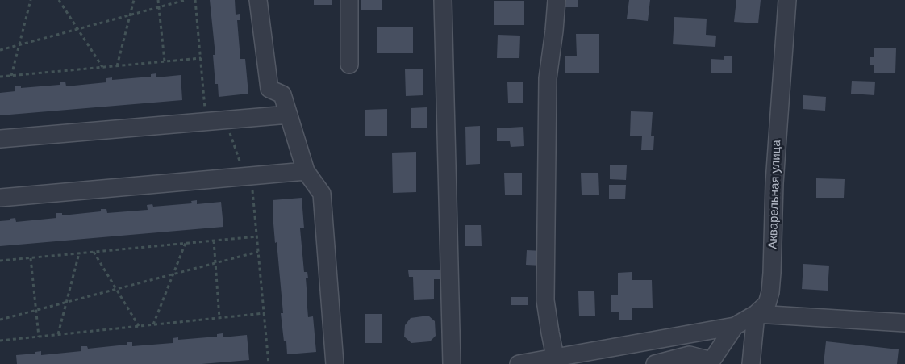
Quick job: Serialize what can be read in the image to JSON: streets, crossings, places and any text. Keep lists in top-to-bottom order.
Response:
{
  "streets": {
    "street": ["Акварельная улица"]
  }
}
